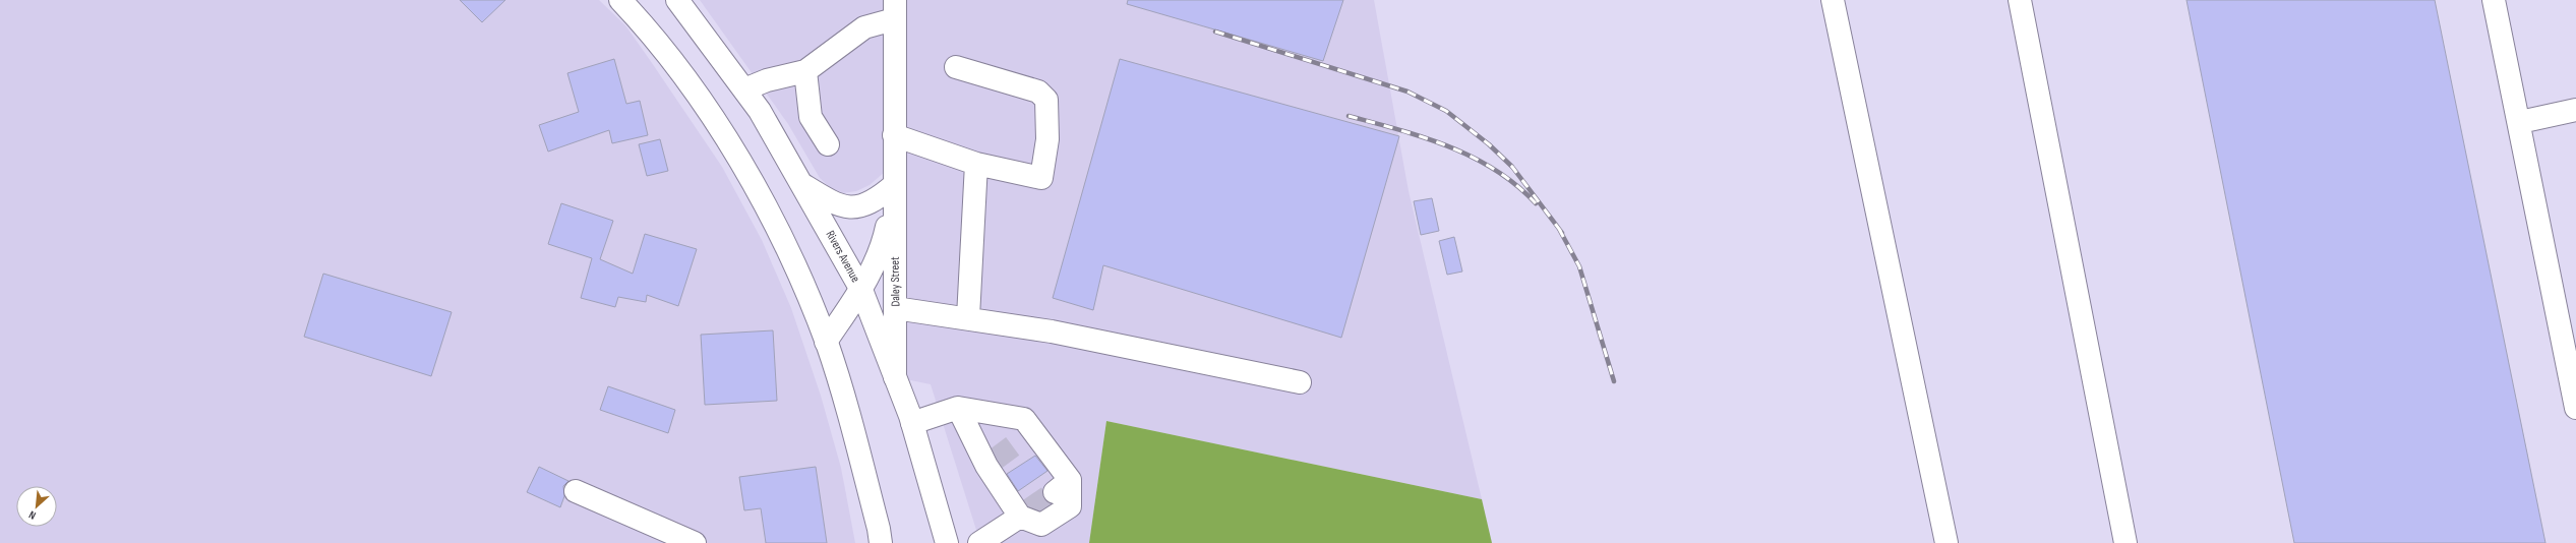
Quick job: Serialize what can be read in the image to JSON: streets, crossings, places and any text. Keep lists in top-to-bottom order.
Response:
{
  "streets": {
    "main road": ["Rivers Avenue", "Daley Street"]
  },
  "crossings": [
    ["Rivers Avenue", "Daley Street"]
  ],
  "north": "bottom left"
}
